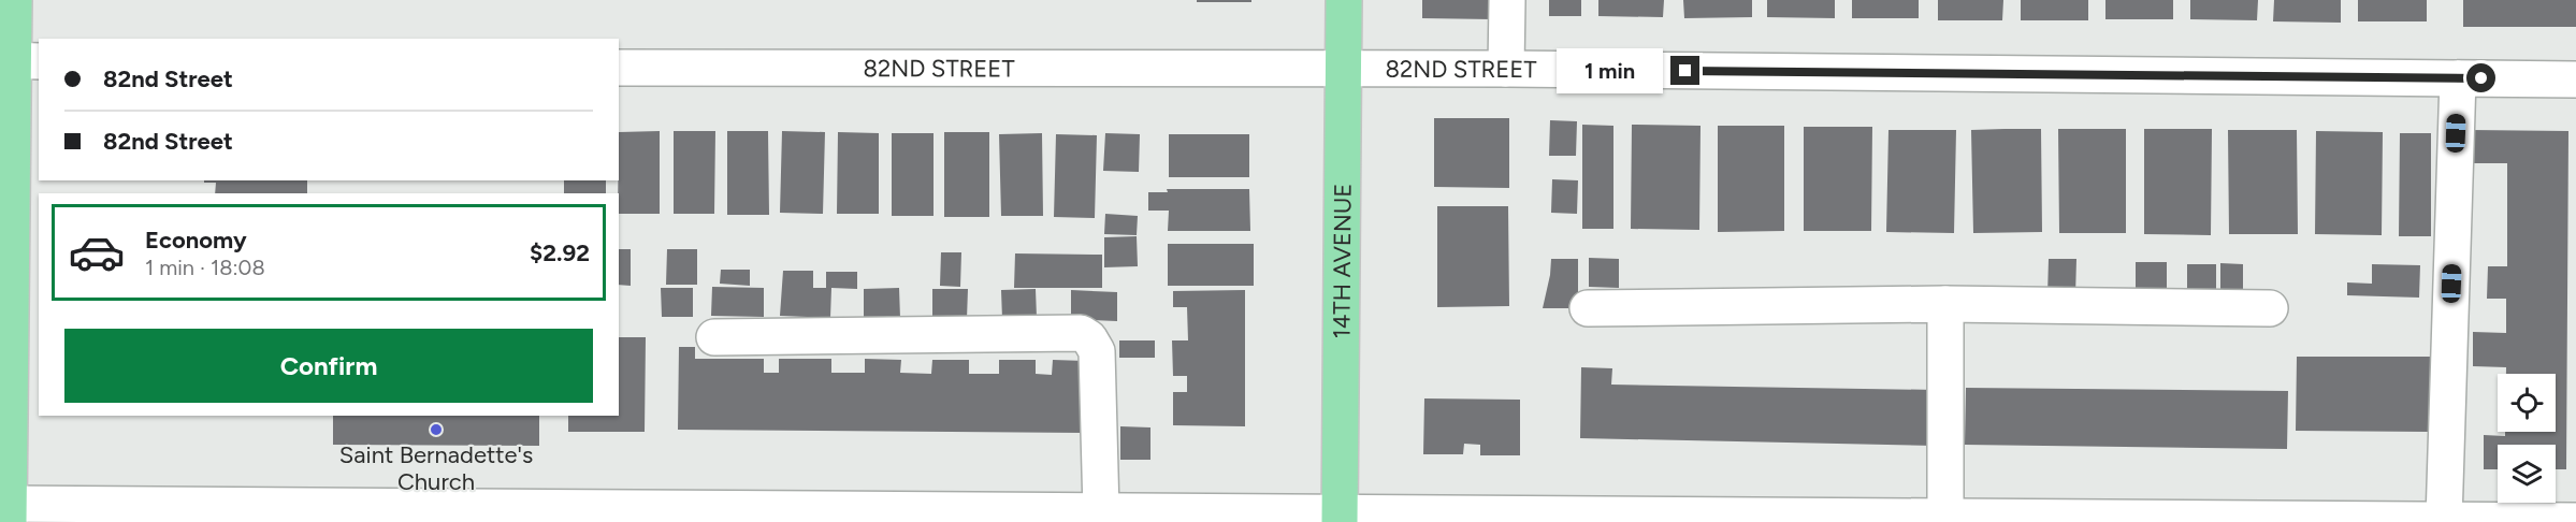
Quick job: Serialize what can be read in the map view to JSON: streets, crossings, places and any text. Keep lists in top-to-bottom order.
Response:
{
  "streets": {
    "main road": ["14TH AVENUE"],
    "street": ["82ND STREET"]
  },
  "crossings": [
    ["82ND STREET", "14TH AVENUE"]
  ],
  "places": ["Saint Bernadette's Church"],
  "page": {
    "banner": ["82nd Street", "82nd Street"],
    "bubble": "1 min",
    "list": [
      {
        "name": "Economy",
        "note": "1 min · 18:08",
        "value": "$2.92"
      }
    ],
    "buttons": "Confirm"
  }
}
